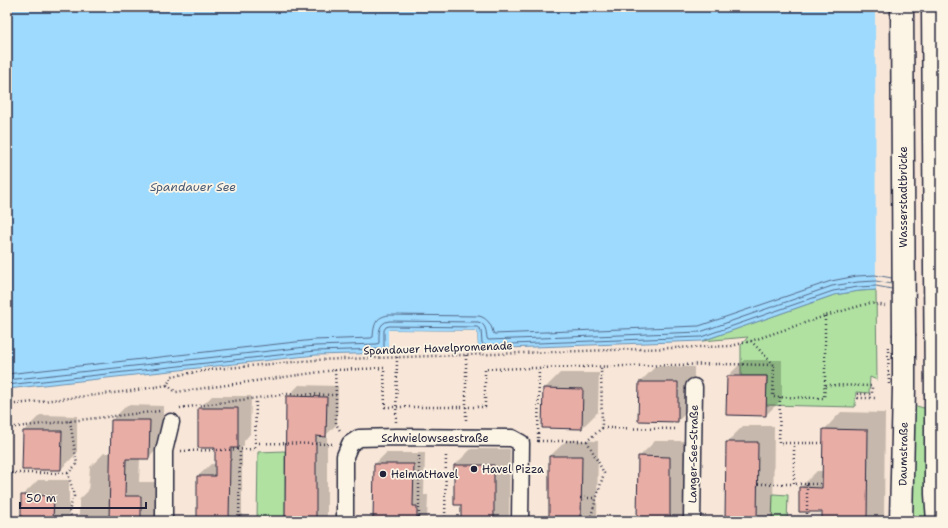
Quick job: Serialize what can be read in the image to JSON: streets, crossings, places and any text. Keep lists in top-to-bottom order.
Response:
{
  "streets": {
    "main road": ["Wasserstadtbrücke", "Daumstraße"],
    "street": ["Schwielowseestraße", "Langer-See-Straße"],
    "path": ["Spandauer Havelpromenade"]
  },
  "crossings": [
    ["Wasserstadtbrücke", "Daumstraße"]
  ],
  "water": ["Spandauer See"],
  "places": ["Havel Pizza", "HeimatHavel"],
  "scale_bar": "50 m"
}
